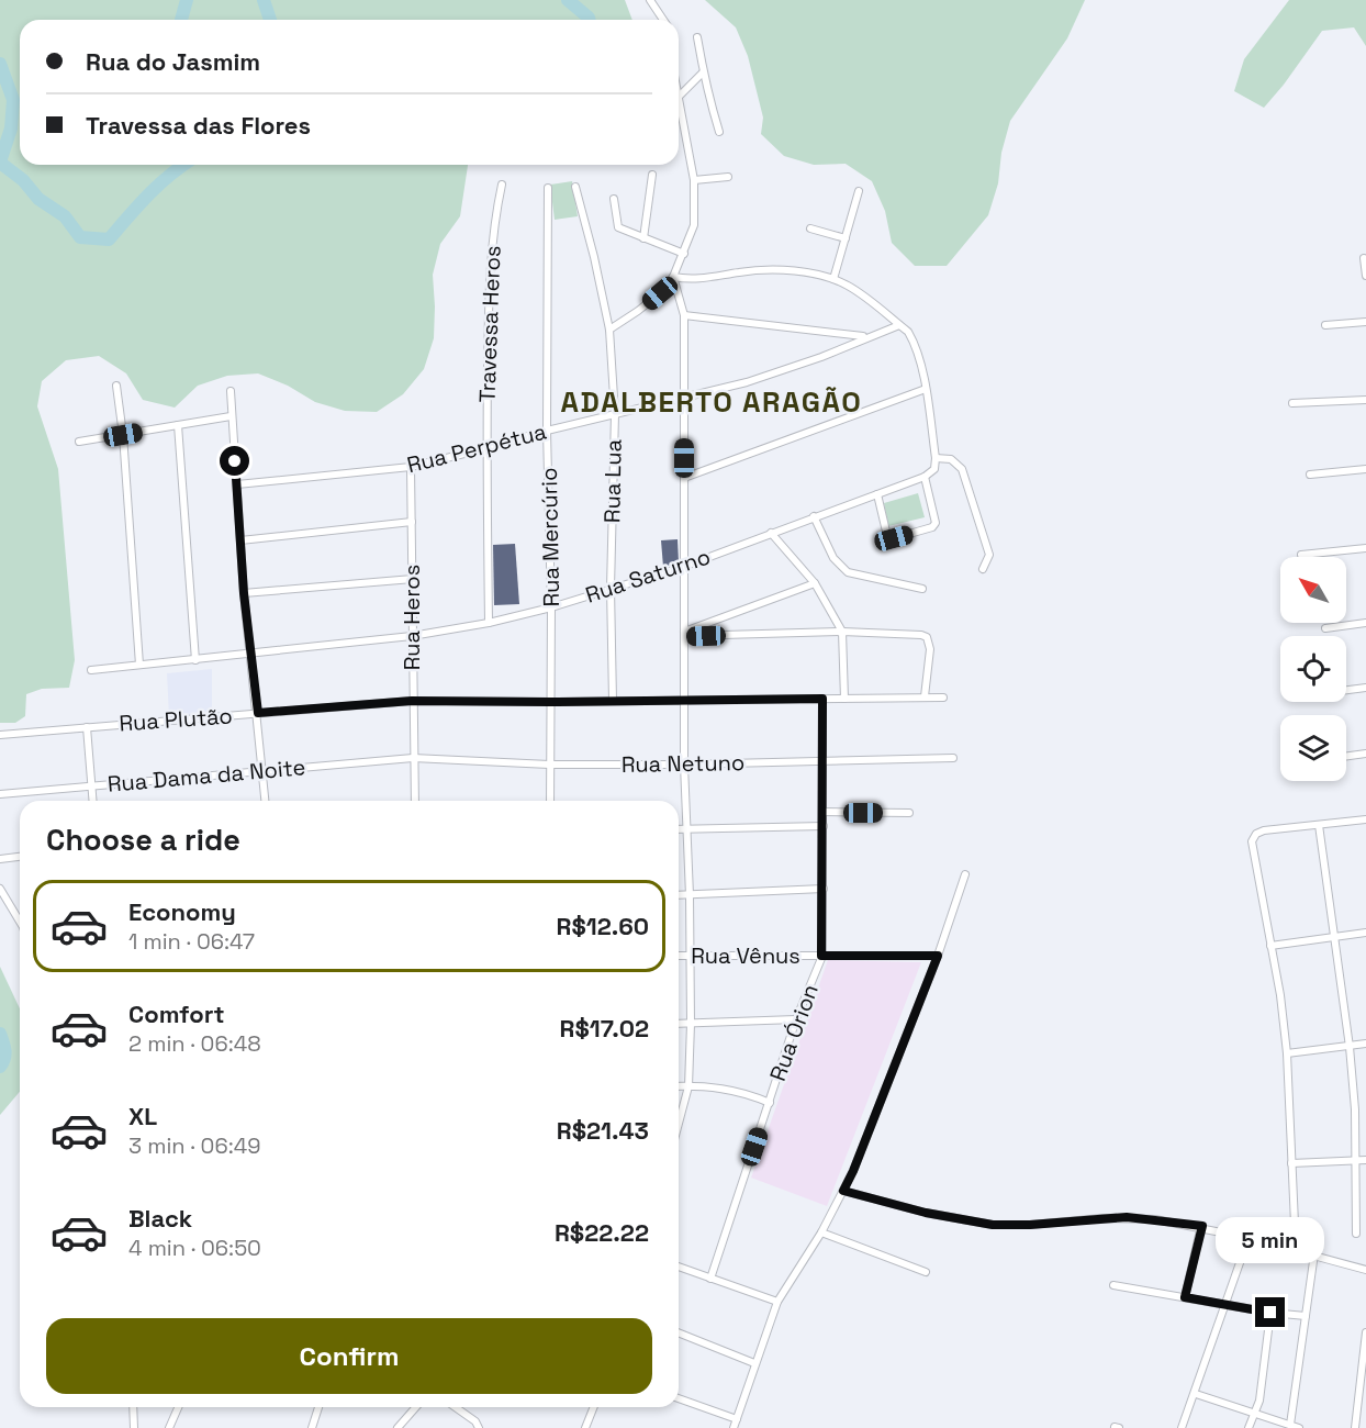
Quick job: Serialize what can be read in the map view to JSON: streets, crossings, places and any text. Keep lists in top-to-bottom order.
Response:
{
  "streets": {
    "street": [
      "Travessa Heros",
      "Rua Perpétua",
      "Rua Lua",
      "Rua Mercúrio",
      "Rua Saturno",
      "Rua Heros",
      "Rua Plutão",
      "Rua Netuno",
      "Rua Dama da Noite",
      "Rua Vênus",
      "Rua Órion"
    ]
  },
  "crossings": [
    ["Travessa Heros", "Rua Perpétua"],
    ["Travessa Heros", "Rua Saturno"],
    ["Rua Perpétua", "Rua Lua"],
    ["Rua Perpétua", "Rua Mercúrio"],
    ["Rua Perpétua", "Rua Heros"],
    ["Rua Lua", "Rua Saturno"],
    ["Rua Lua", "Rua Plutão"],
    ["Rua Mercúrio", "Rua Saturno"],
    ["Rua Mercúrio", "Rua Plutão"],
    ["Rua Mercúrio", "Rua Netuno"],
    ["Rua Saturno", "Rua Heros"],
    ["Rua Heros", "Rua Plutão"],
    ["Rua Heros", "Rua Netuno"],
    ["Rua Heros", "Rua Dama da Noite"],
    ["Rua Plutão", "Rua Órion"],
    ["Rua Netuno", "Rua Dama da Noite"],
    ["Rua Netuno", "Rua Órion"],
    ["Rua Vênus", "Rua Órion"]
  ],
  "districts": ["ADALBERTO ARAGÃO"],
  "north": "top left",
  "page": {
    "banner": ["Rua do Jasmim", "Travessa das Flores"],
    "heading": "Choose a ride",
    "list": [
      {
        "name": "Economy",
        "note": "1 min · 06:47",
        "value": "R$12.60"
      },
      {
        "name": "Comfort",
        "note": "2 min · 06:48",
        "value": "R$17.02"
      },
      {
        "name": "XL",
        "note": "3 min · 06:49",
        "value": "R$21.43"
      },
      {
        "name": "Black",
        "note": "4 min · 06:50",
        "value": "R$22.22"
      }
    ],
    "bubble": "5 min",
    "buttons": "Confirm"
  }
}
